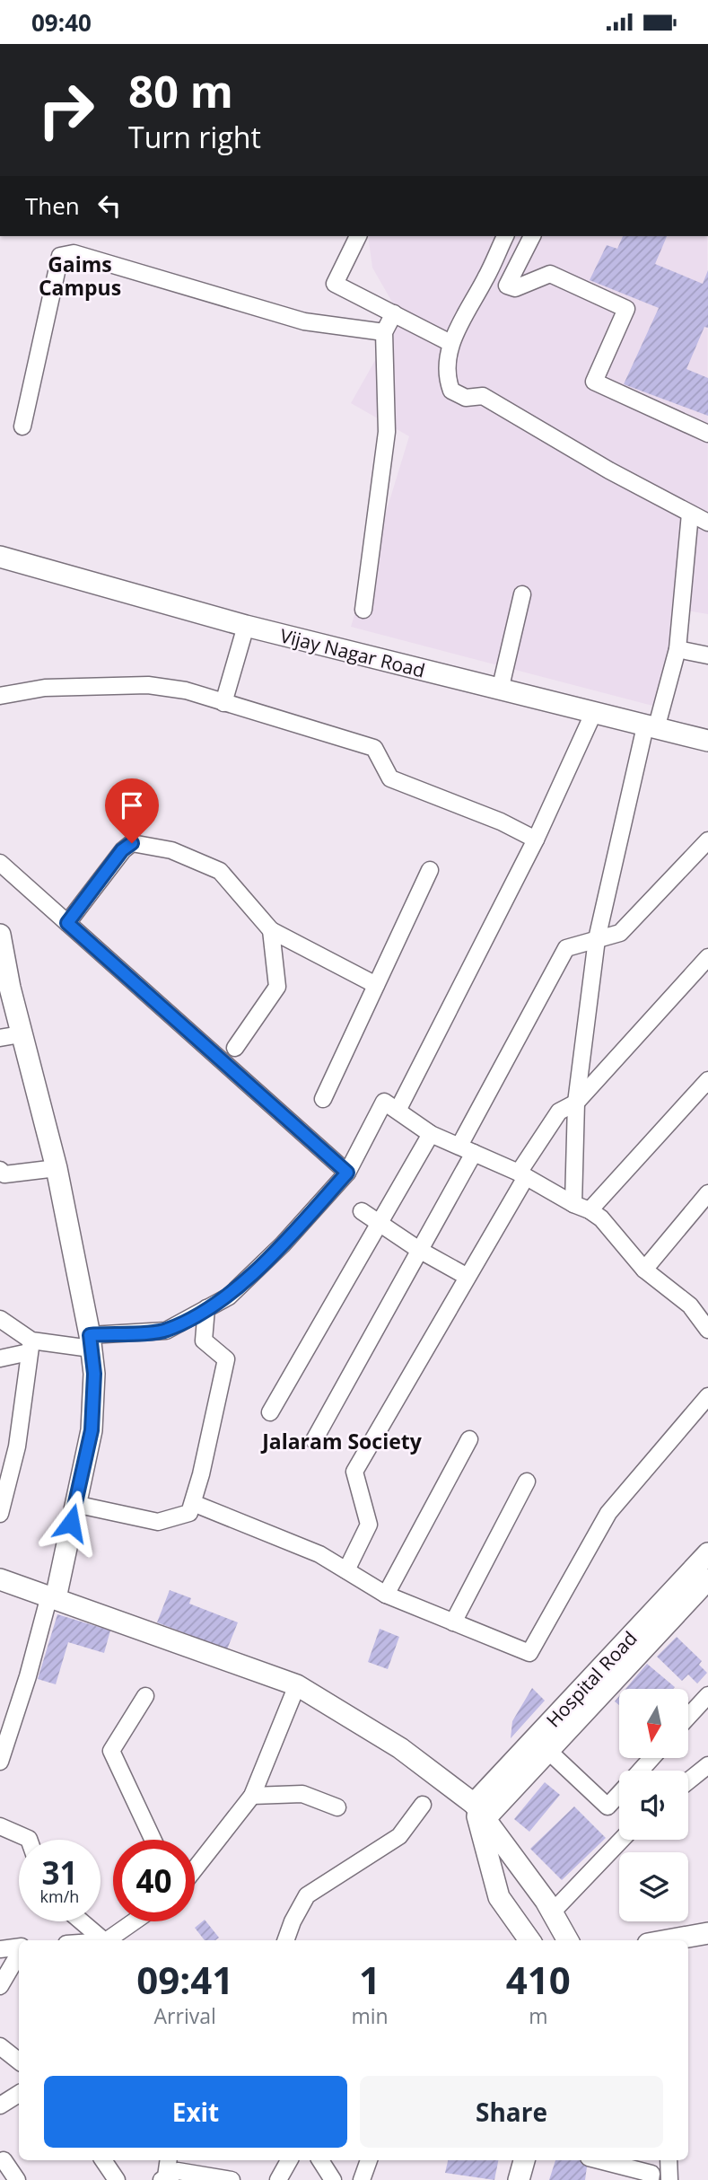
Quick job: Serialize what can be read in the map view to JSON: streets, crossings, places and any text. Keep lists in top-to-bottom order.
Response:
{
  "streets": {
    "street": ["Vijay Nagar Road", "Hospital Road"]
  },
  "districts": ["Gaims Campus", "Jalaram Society"],
  "north": "bottom",
  "page": {
    "status": "09:40",
    "turn": ["80 m", "Turn right"],
    "then": "Then",
    "speed": "31 km/h",
    "limit": "40",
    "eta": [
      "09:41",
      "Arrival",
      "1",
      "min",
      "410",
      "m"
    ],
    "buttons": ["Exit", "Share"]
  }
}
